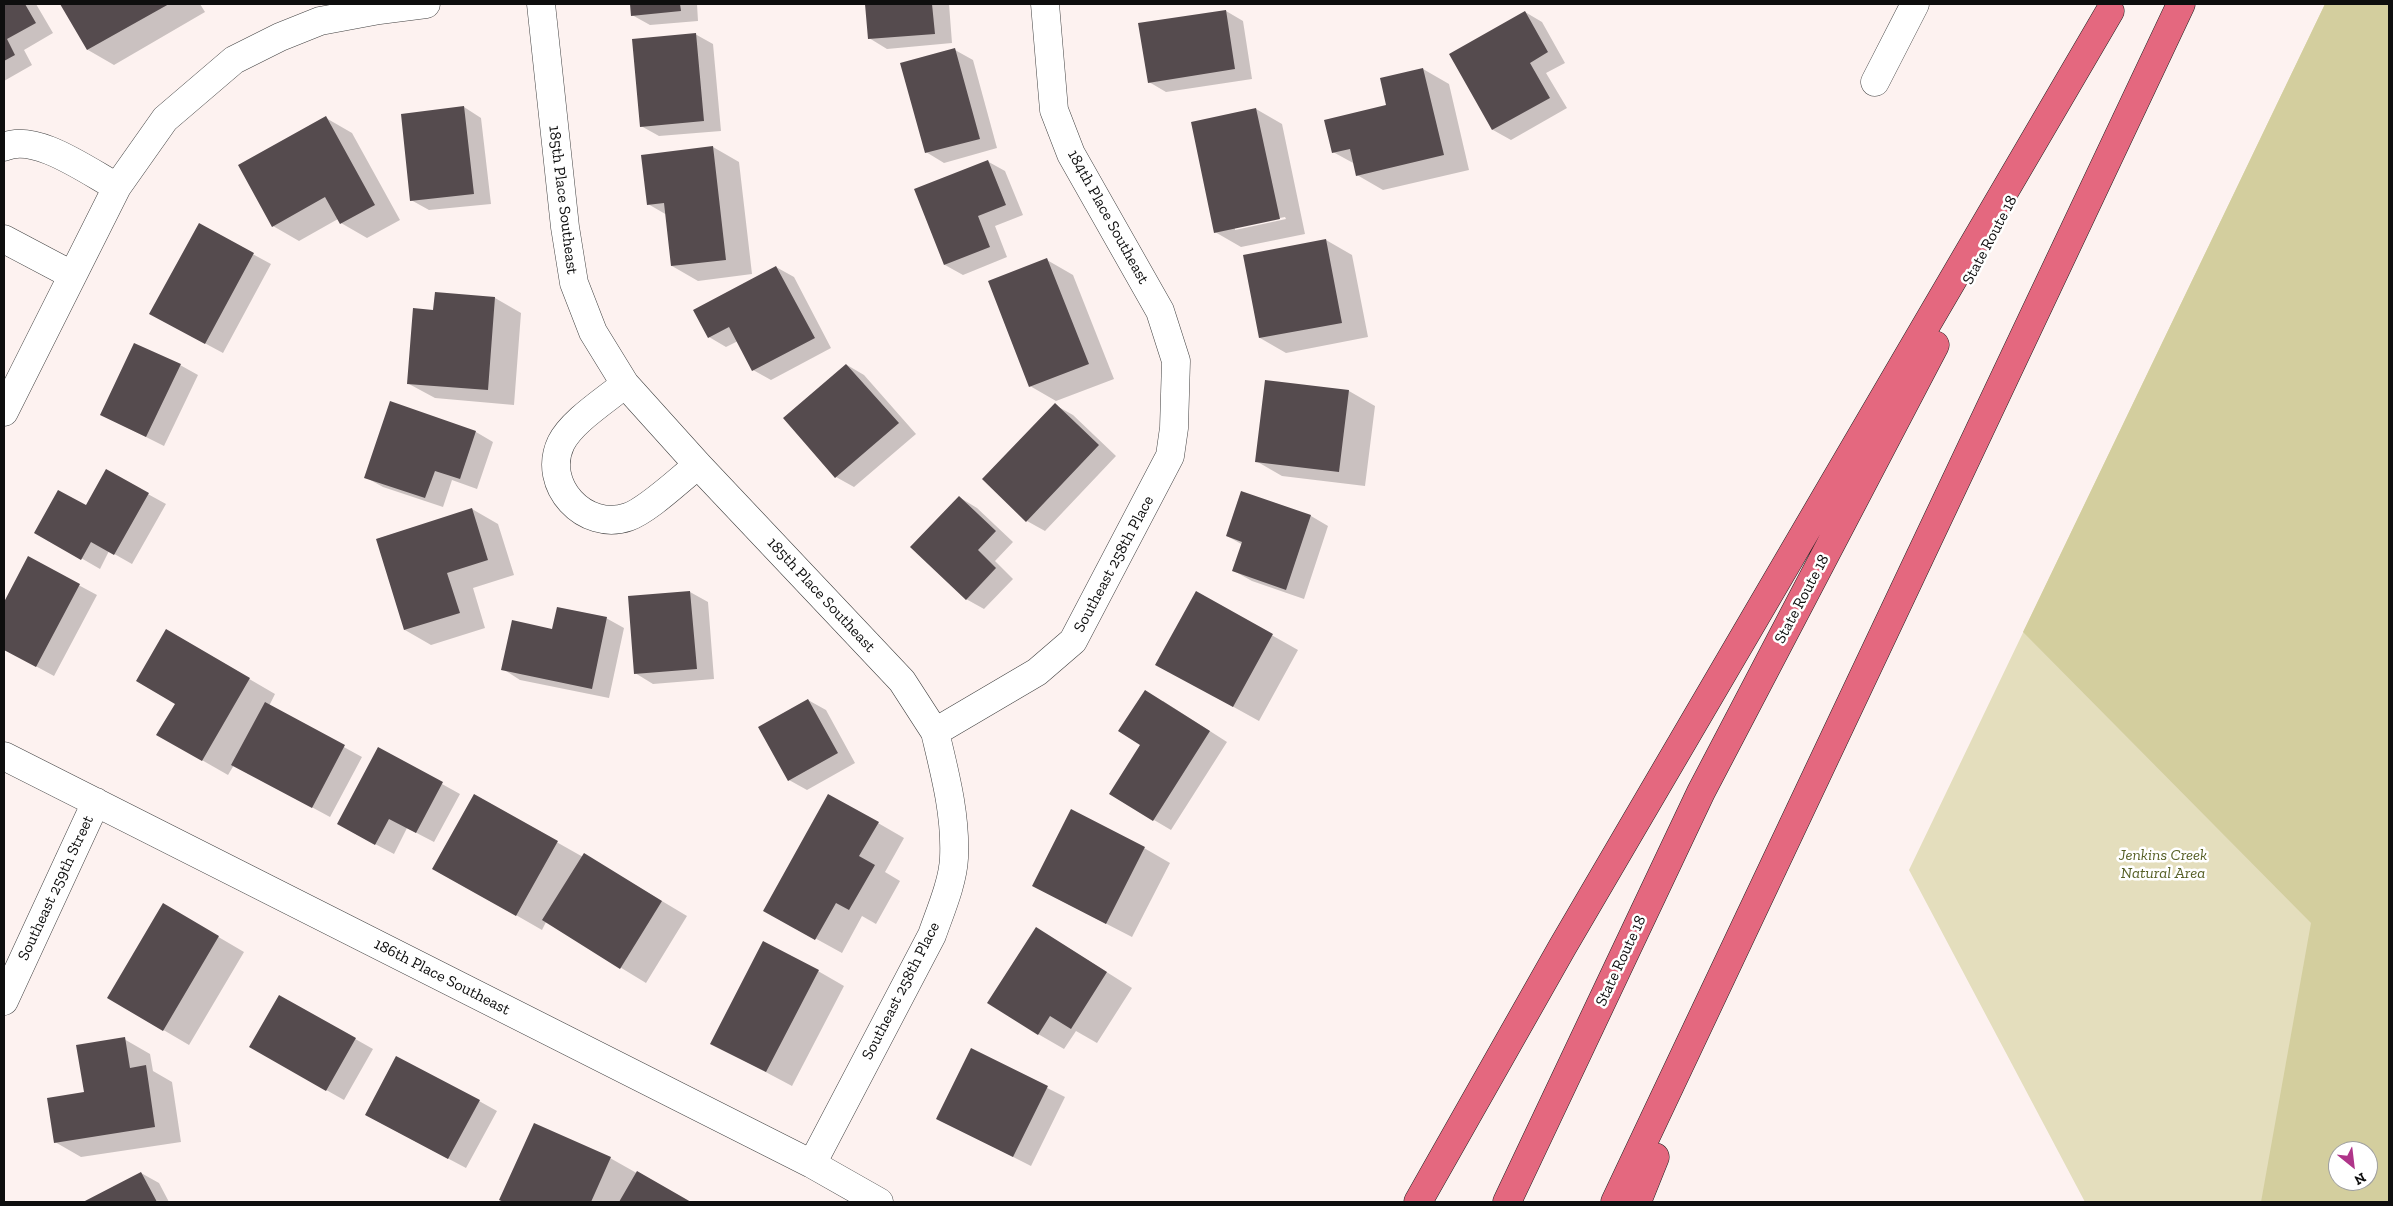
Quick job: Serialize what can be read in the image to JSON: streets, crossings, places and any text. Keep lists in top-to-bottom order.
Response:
{
  "streets": {
    "highway": ["State Route 18"],
    "street": [
      "185th Place Southeast",
      "184th Place Southeast",
      "Southeast 258th Place",
      "Southeast 259th Street",
      "186th Place Southeast"
    ]
  },
  "crossings": [
    ["185th Place Southeast", "Southeast 258th Place"],
    ["184th Place Southeast", "Southeast 258th Place"],
    ["Southeast 258th Place", "186th Place Southeast"],
    ["Southeast 259th Street", "186th Place Southeast"]
  ],
  "parks": ["Jenkins Creek Natural Area"],
  "north": "bottom right"
}
